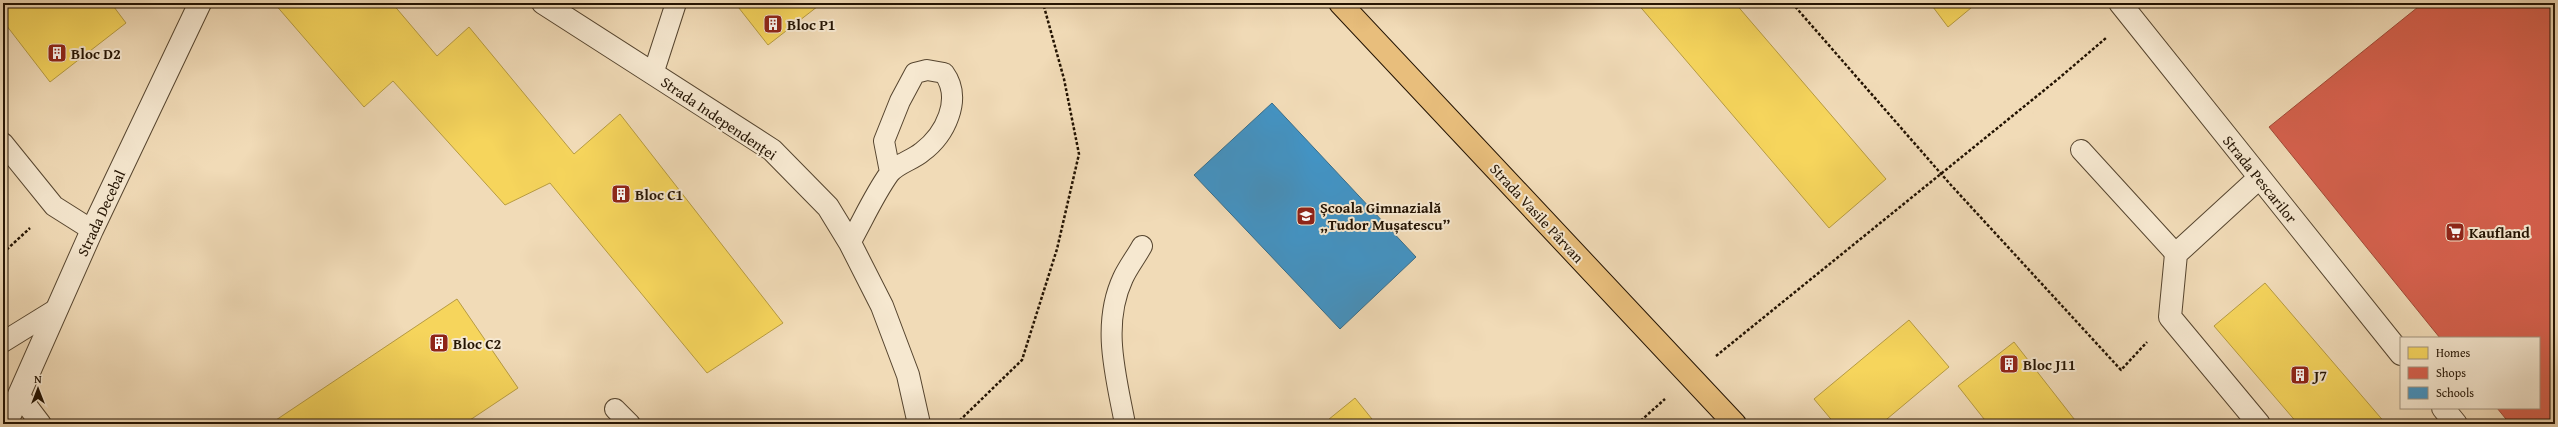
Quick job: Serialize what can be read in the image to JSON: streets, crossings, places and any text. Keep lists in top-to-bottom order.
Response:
{
  "streets": {
    "main road": ["Strada Vasile Pârvan"],
    "street": ["Strada Independenței", "Strada Pescarilor", "Strada Decebal"]
  },
  "places": {
    "building": [
      "Bloc P1",
      "Bloc D2",
      "Bloc C1",
      "Bloc C2",
      "Bloc J11",
      "J7"
    ],
    "school or university": ["Școala Gimnazială „Tudor Mușatescu”"],
    "supermarket": ["Kaufland"]
  },
  "legend": ["Homes", "Shops", "Schools"],
  "north": "top"
}
